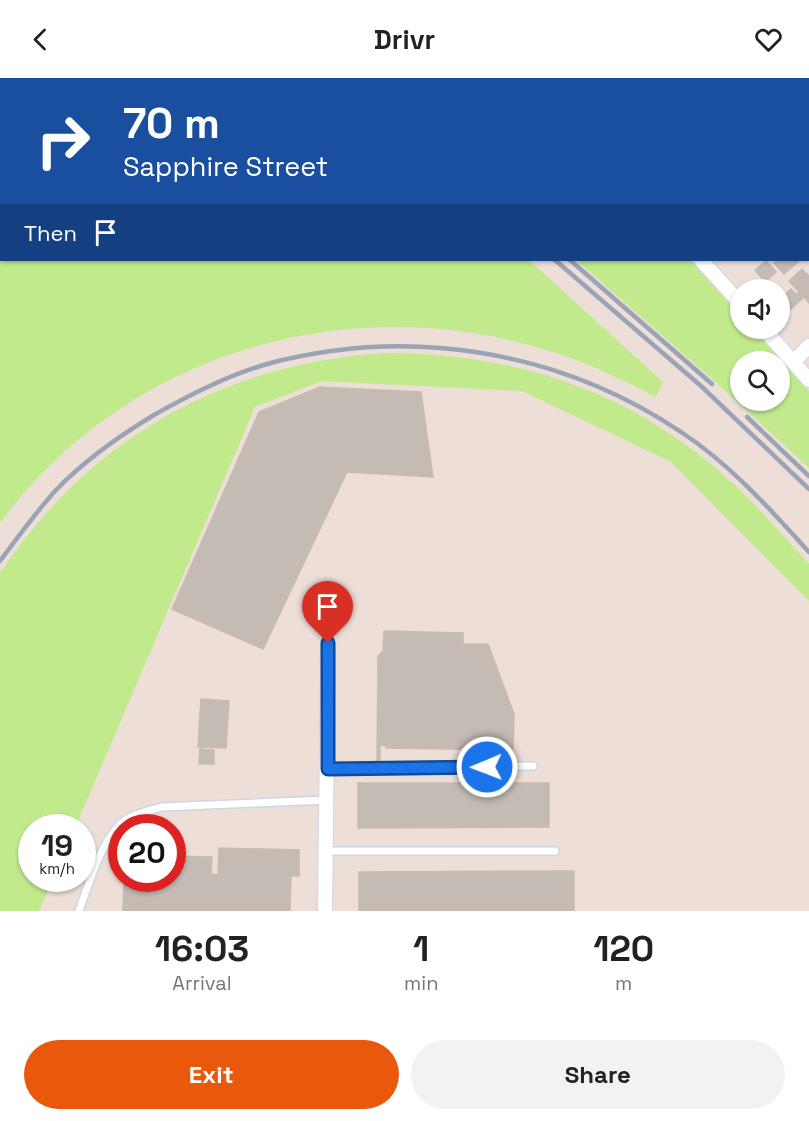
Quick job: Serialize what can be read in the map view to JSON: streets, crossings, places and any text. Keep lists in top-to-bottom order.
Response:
{
  "page": {
    "header": "Drivr",
    "turn": ["70 m", "Sapphire Street"],
    "then": "Then",
    "speed": "19 km/h",
    "limit": "20",
    "eta": [
      "16:03",
      "Arrival",
      "1",
      "min",
      "120",
      "m"
    ],
    "buttons": ["Exit", "Share"]
  }
}
